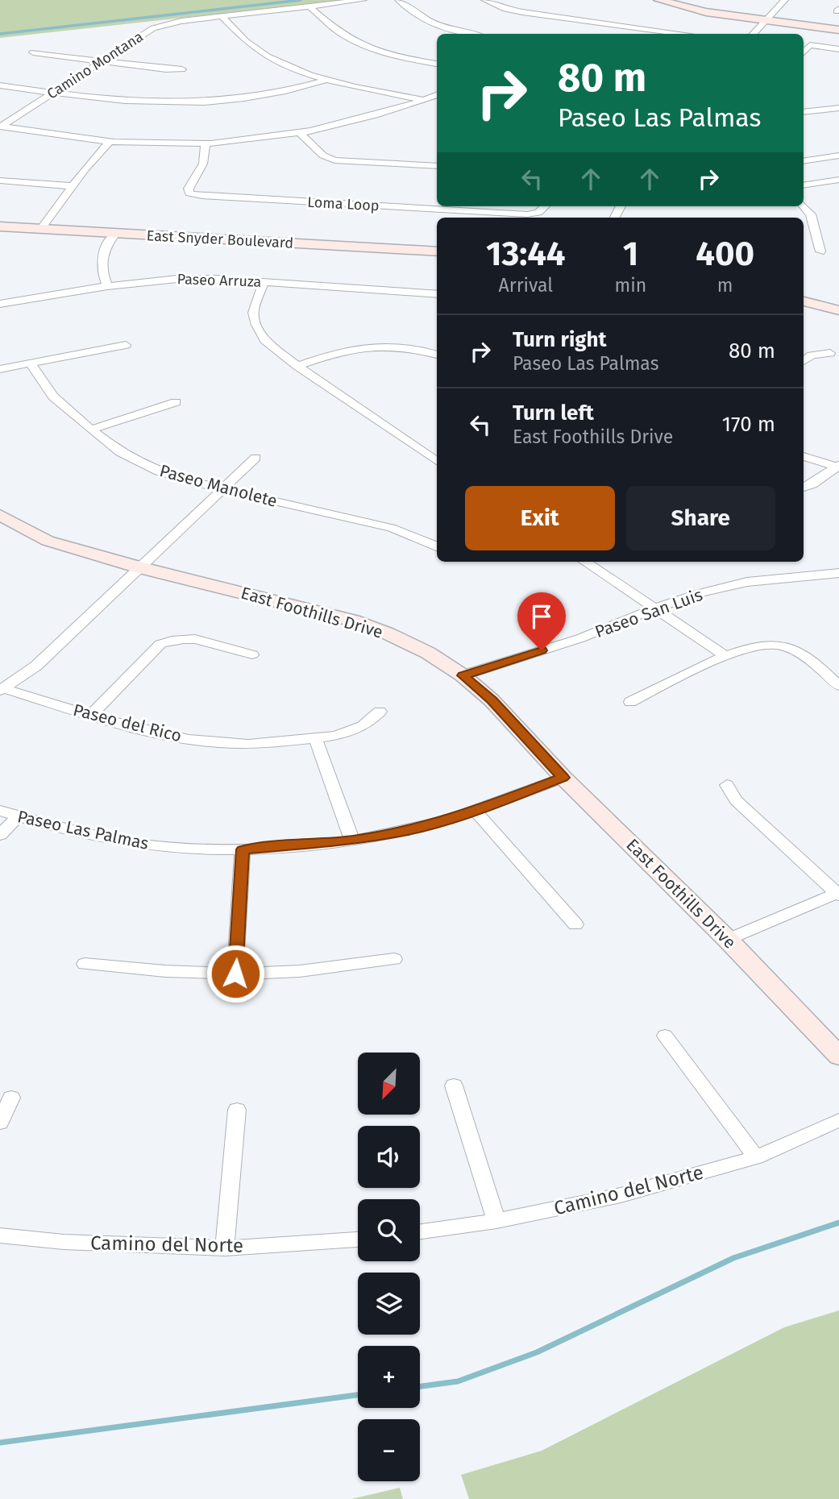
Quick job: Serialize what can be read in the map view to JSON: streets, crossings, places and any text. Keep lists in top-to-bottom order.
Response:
{
  "streets": {
    "street": [
      "Camino Montana",
      "Loma Loop",
      "East Snyder Boulevard",
      "Paseo Arruza",
      "Paseo Manolete",
      "East Foothills Drive",
      "Paseo San Luis",
      "Paseo del Rico",
      "Paseo Las Palmas",
      "Camino del Norte"
    ]
  },
  "crossings": [
    ["East Foothills Drive", "Paseo San Luis"],
    ["East Foothills Drive", "Paseo Las Palmas"]
  ],
  "north": "bottom left",
  "page": {
    "turn": ["80 m", "Paseo Las Palmas"],
    "eta": [
      "13:44",
      "Arrival",
      "1",
      "min",
      "400",
      "m"
    ],
    "list": [
      {
        "name": "Turn right",
        "note": "Paseo Las Palmas",
        "value": "80 m"
      },
      {
        "name": "Turn left",
        "note": "East Foothills Drive",
        "value": "170 m"
      }
    ],
    "buttons": ["Exit", "Share"],
    "map_buttons": ["+", "−"]
  }
}
